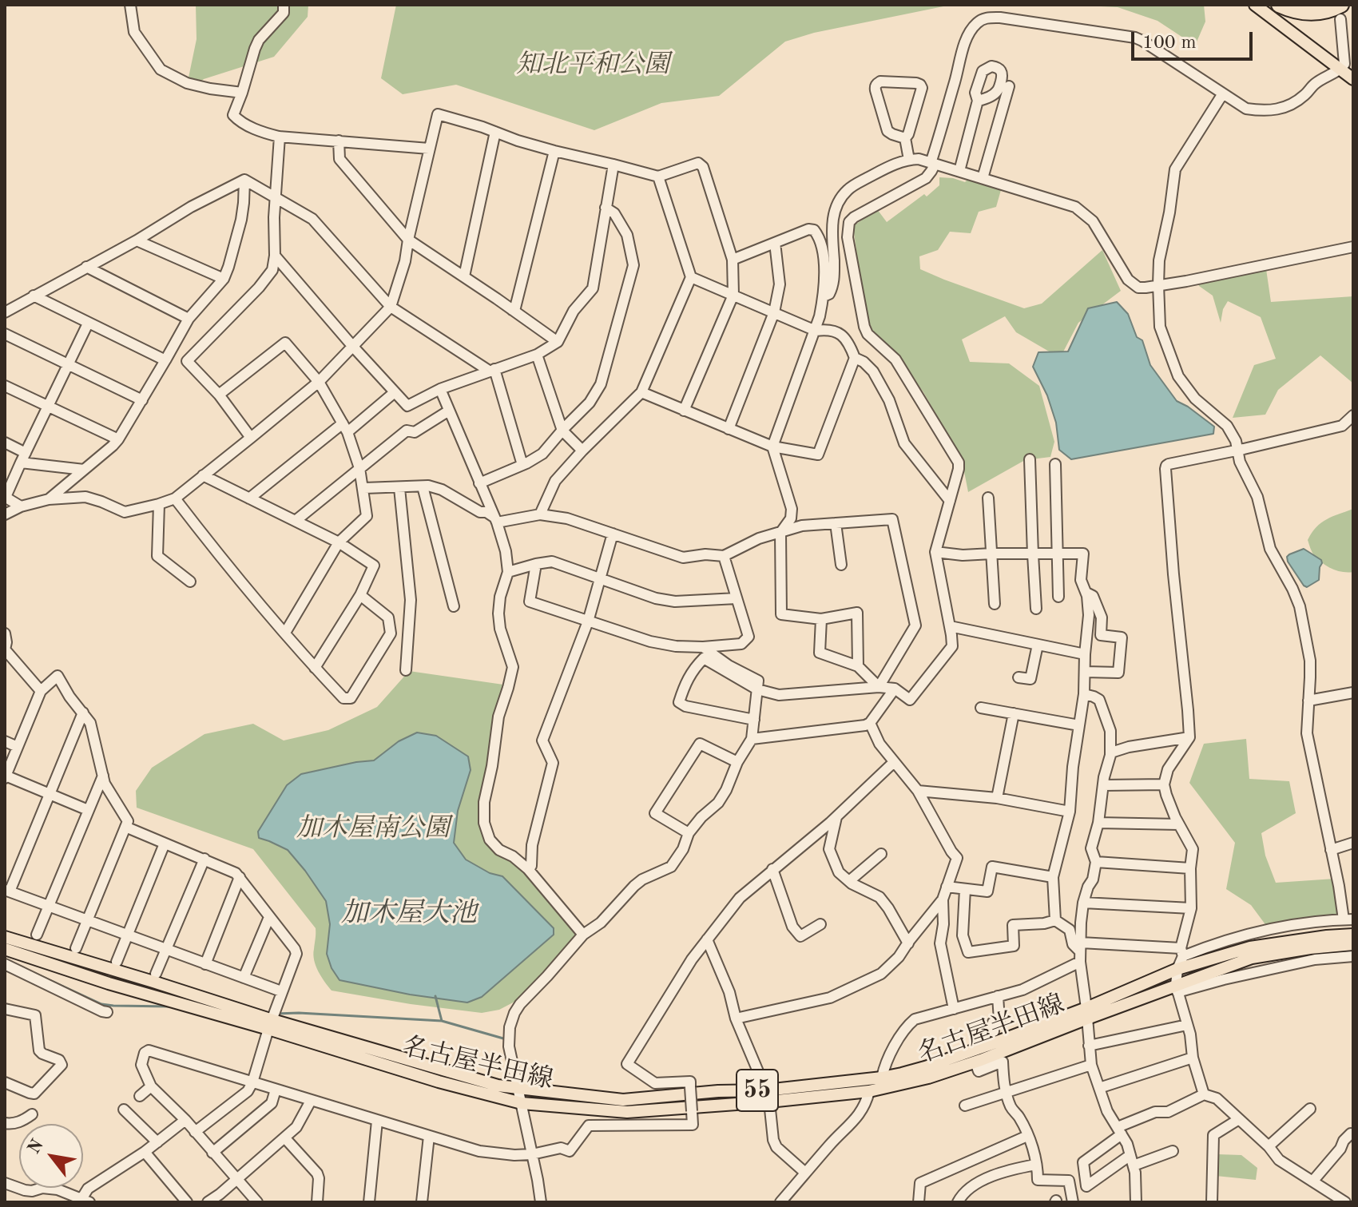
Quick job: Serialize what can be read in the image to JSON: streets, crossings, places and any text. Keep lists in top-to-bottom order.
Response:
{
  "streets": {
    "main road": ["名古屋半田線", "55"]
  },
  "water": ["加木屋大池"],
  "parks": ["知北平和公園", "加木屋南公園"],
  "scale_bar": "100 m",
  "north": "top left"
}
